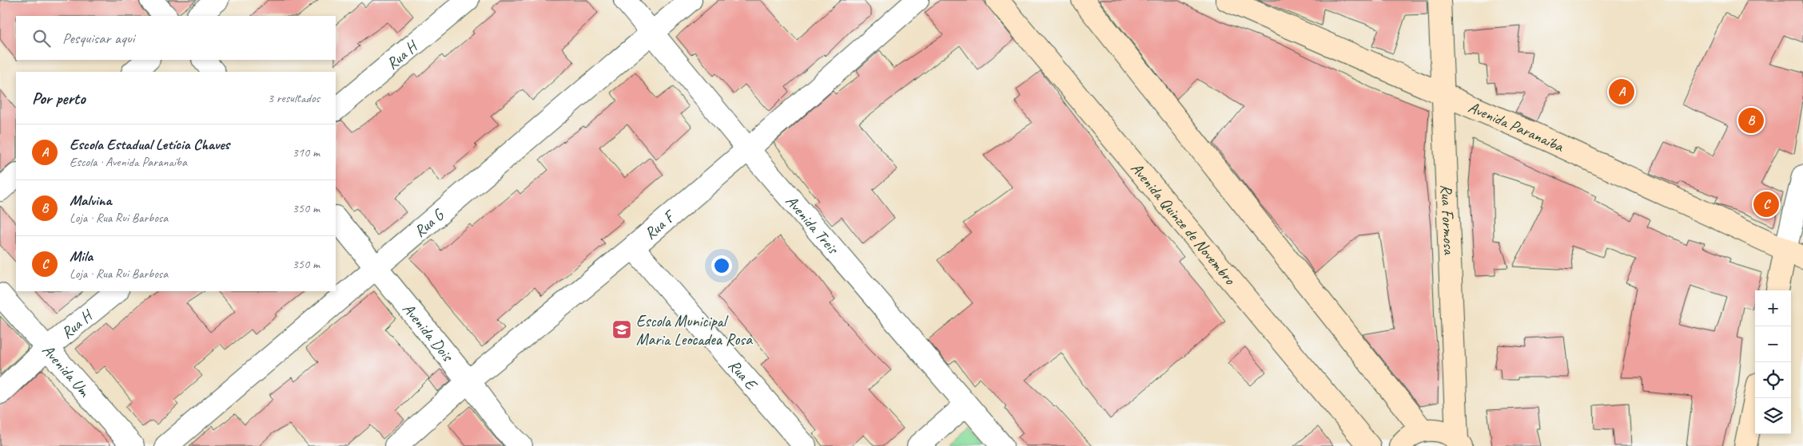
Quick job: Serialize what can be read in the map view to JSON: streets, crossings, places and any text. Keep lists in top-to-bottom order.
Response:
{
  "streets": {
    "street": [
      "Rua H",
      "Avenida Paranaíba",
      "Rua Formosa",
      "Rua G",
      "Avenida Quinze de Novembro",
      "Avenida Treis",
      "Rua F",
      "Avenida Dois",
      "Avenida Um",
      "Rua E"
    ]
  },
  "crossings": [
    ["Rua H", "Avenida Um"],
    ["Avenida Paranaíba", "Rua Formosa"],
    ["Rua G", "Avenida Treis"],
    ["Rua G", "Avenida Dois"],
    ["Avenida Treis", "Rua F"],
    ["Rua F", "Avenida Dois"],
    ["Rua F", "Rua E"]
  ],
  "places": {
    "school or university": ["Escola Municipal Maria Leocadea Rosa"]
  },
  "page": {
    "search": "Pesquisar aqui",
    "heading": ["Por perto", "3 resultados"],
    "pins": ["A", "B", "C"],
    "list": [
      {
        "mark": "A",
        "name": "Escola Estadual Letícia Chaves",
        "note": "Escola · Avenida Paranaíba",
        "value": "310 m"
      },
      {
        "mark": "B",
        "name": "Malvina",
        "note": "Loja · Rua Rui Barbosa",
        "value": "350 m"
      },
      {
        "mark": "C",
        "name": "Mila",
        "note": "Loja · Rua Rui Barbosa",
        "value": "350 m"
      }
    ],
    "map_buttons": ["+", "−"]
  }
}
